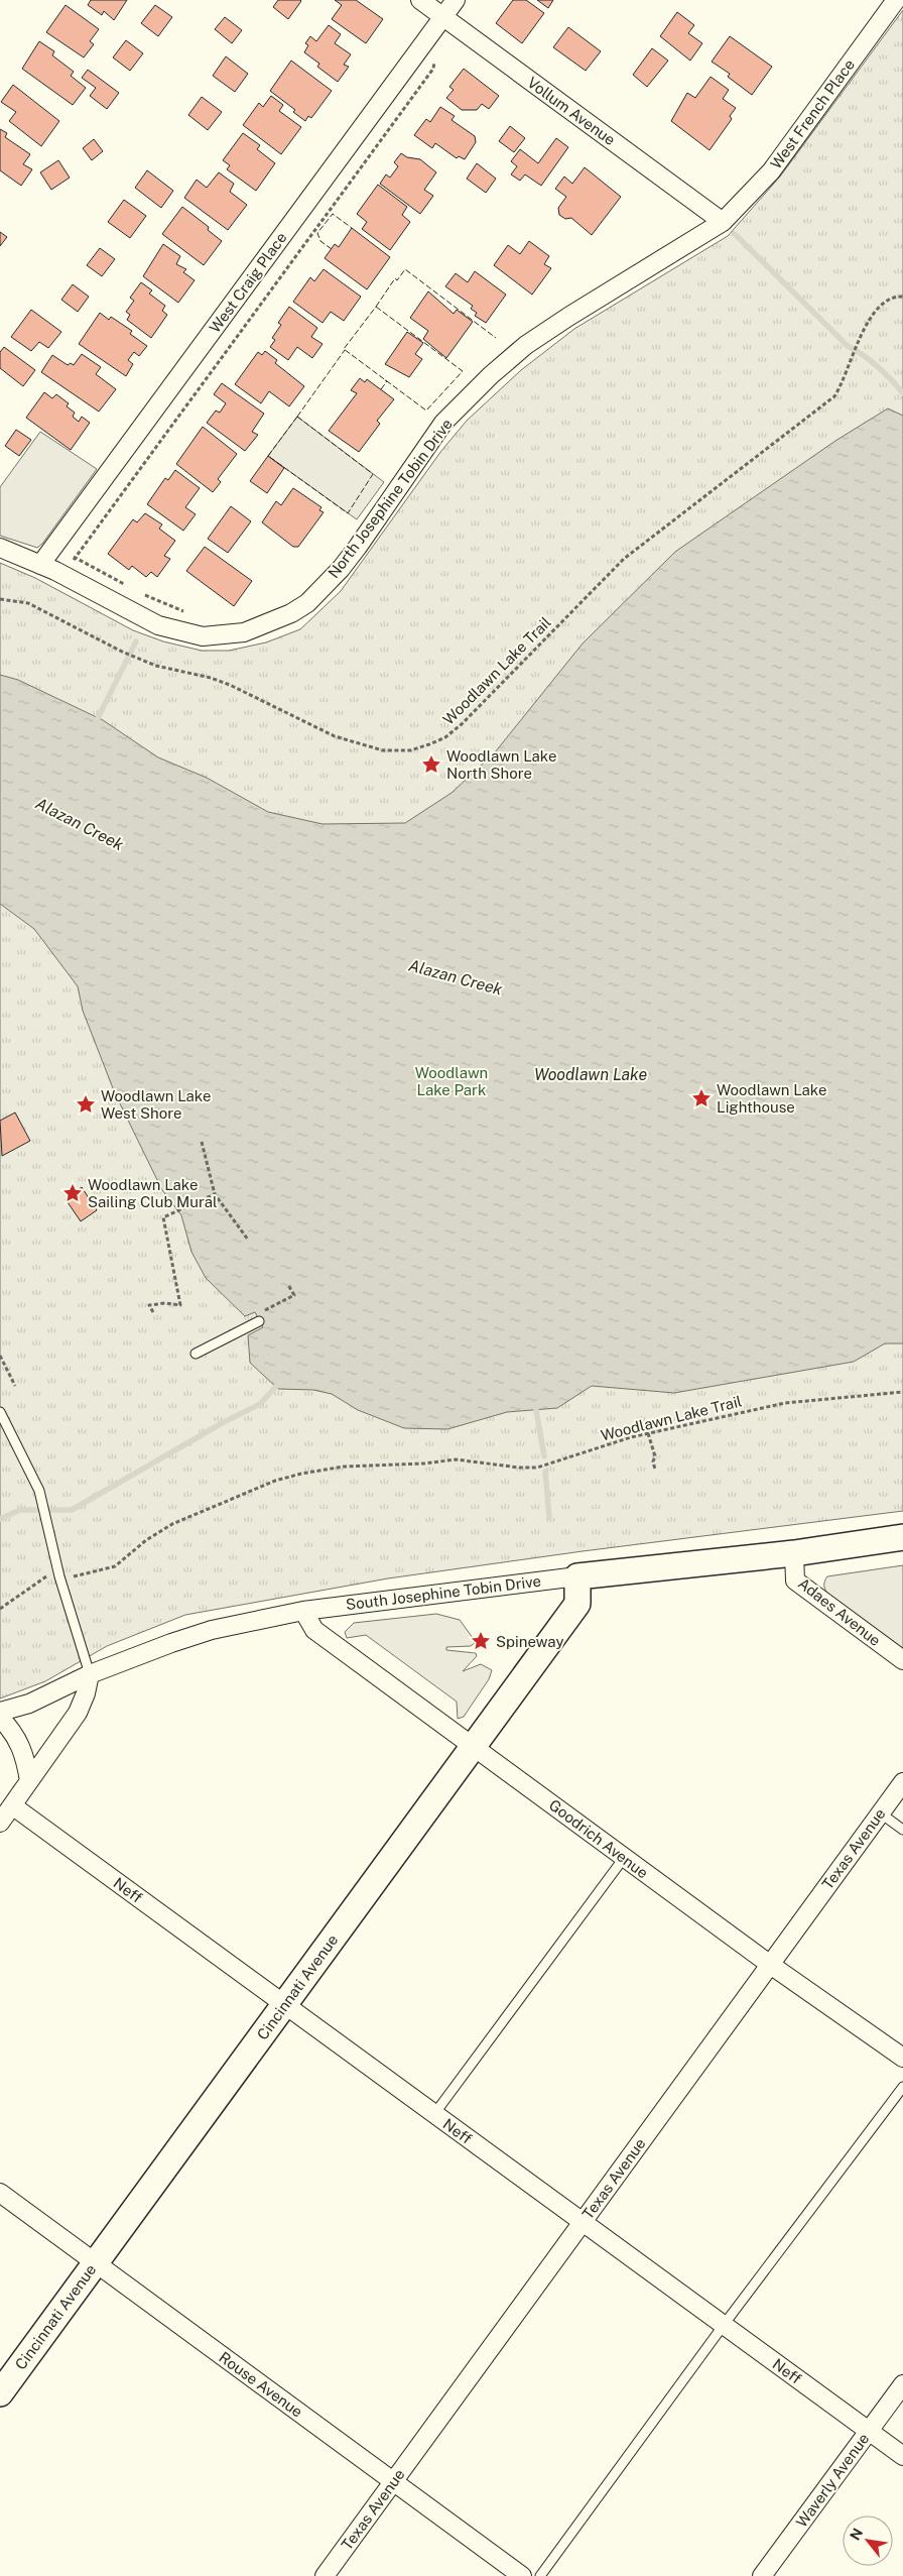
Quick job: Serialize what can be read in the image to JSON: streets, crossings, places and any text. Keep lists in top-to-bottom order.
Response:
{
  "streets": {
    "street": [
      "Vollum Avenue",
      "West French Place",
      "West Craig Place",
      "North Josephine Tobin Drive",
      "South Josephine Tobin Drive",
      "Adaes Avenue",
      "Goodrich Avenue",
      "Texas Avenue",
      "Neff",
      "Cincinnati Avenue",
      "Rouse Avenue",
      "Waverly Avenue"
    ],
    "path": ["Woodlawn Lake Trail"]
  },
  "crossings": [
    ["Vollum Avenue", "West French Place"],
    ["Vollum Avenue", "West Craig Place"],
    ["Vollum Avenue", "North Josephine Tobin Drive"],
    ["West French Place", "North Josephine Tobin Drive"],
    ["West Craig Place", "North Josephine Tobin Drive"],
    ["South Josephine Tobin Drive", "Adaes Avenue"],
    ["South Josephine Tobin Drive", "Goodrich Avenue"],
    ["South Josephine Tobin Drive", "Cincinnati Avenue"],
    ["Goodrich Avenue", "Texas Avenue"],
    ["Goodrich Avenue", "Cincinnati Avenue"],
    ["Texas Avenue", "Neff"],
    ["Texas Avenue", "Rouse Avenue"],
    ["Neff", "Cincinnati Avenue"],
    ["Neff", "Waverly Avenue"],
    ["Cincinnati Avenue", "Rouse Avenue"]
  ],
  "water": ["Alazan Creek", "Woodlawn Lake"],
  "parks": ["Woodlawn Lake Park"],
  "places": {
    "place": [
      "Woodlawn Lake North Shore",
      "Woodlawn Lake Lighthouse",
      "Woodlawn Lake West Shore",
      "Woodlawn Lake Sailing Club Mural",
      "Spineway"
    ]
  },
  "north": "top left"
}
